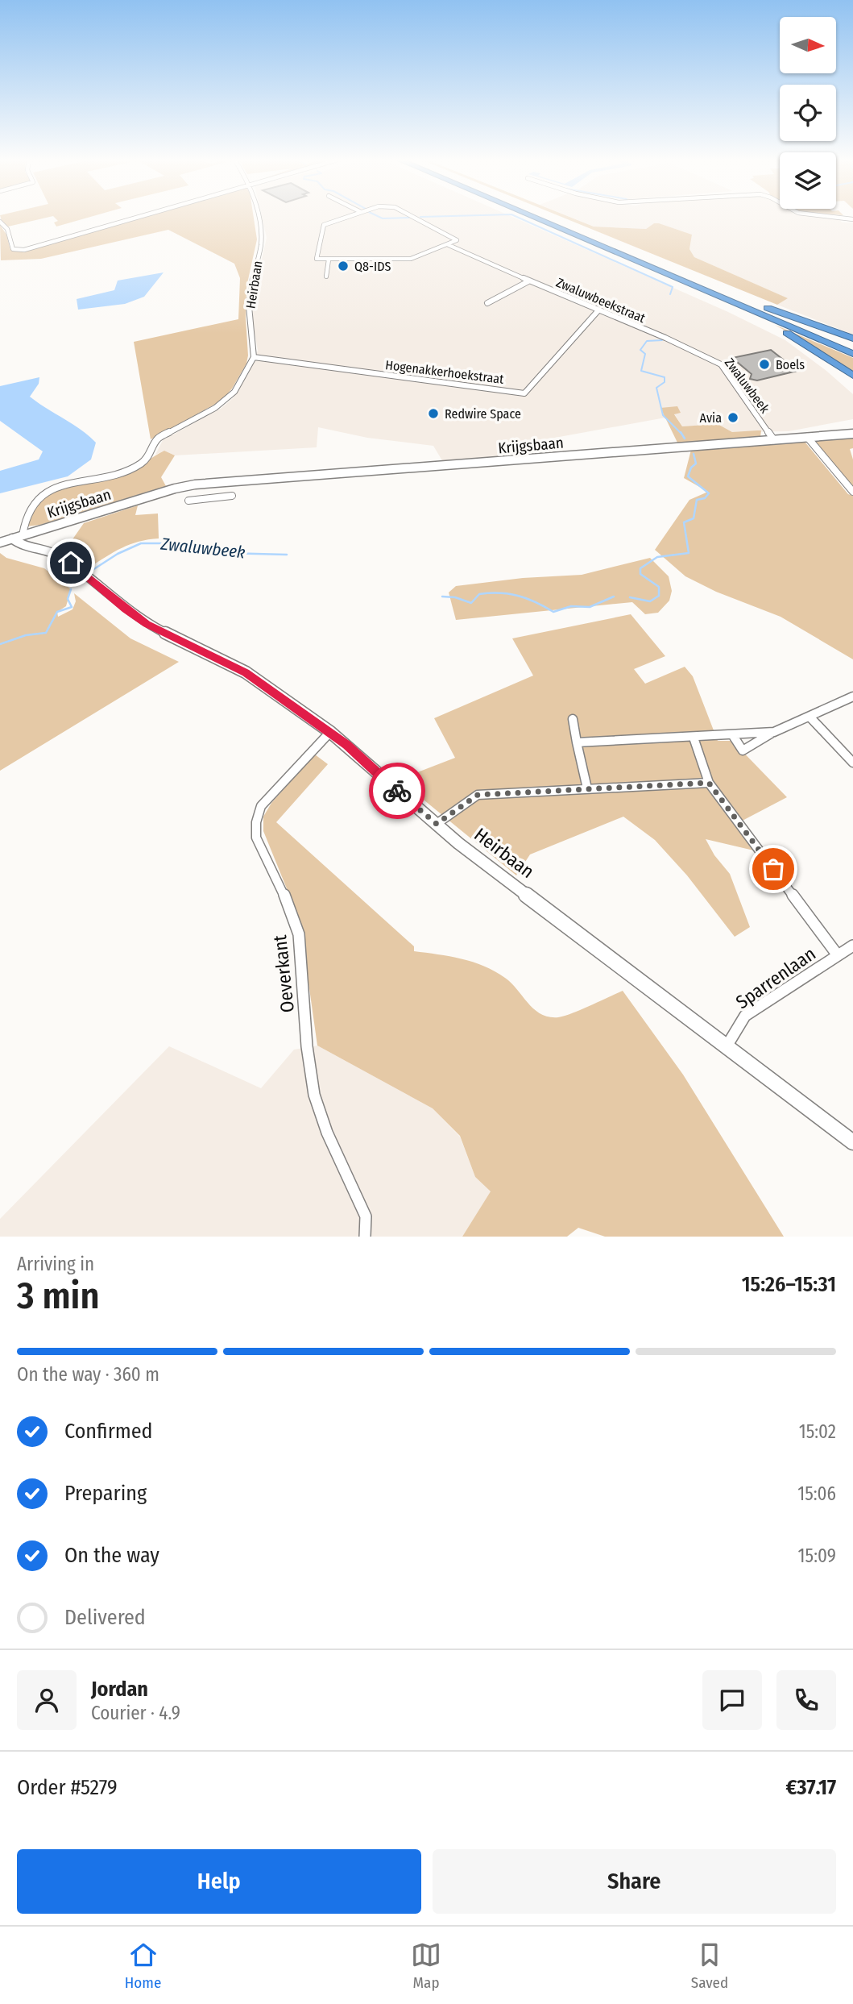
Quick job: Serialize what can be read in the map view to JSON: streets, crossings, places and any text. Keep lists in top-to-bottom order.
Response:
{
  "streets": {
    "main road": ["Heirbaan", "Krijgsbaan"],
    "street": [
      "Zwaluwbeekstraat",
      "Hogenakkerhoekstraat",
      "Zwaluwbeek",
      "Oeverkant",
      "Sparrenlaan"
    ]
  },
  "crossings": [
    ["Heirbaan", "Hogenakkerhoekstraat"],
    ["Heirbaan", "Krijgsbaan"],
    ["Heirbaan", "Oeverkant"],
    ["Heirbaan", "Sparrenlaan"],
    ["Zwaluwbeekstraat", "Hogenakkerhoekstraat"],
    ["Zwaluwbeekstraat", "Zwaluwbeek"],
    ["Hogenakkerhoekstraat", "Krijgsbaan"],
    ["Zwaluwbeek", "Krijgsbaan"]
  ],
  "water": ["Zwaluwbeek"],
  "places": [
    "Q8-IDS",
    "Boels",
    "Redwire Space",
    "Avia"
  ],
  "north": "right",
  "page": {
    "heading": ["3 min", "Arriving in", "15:26–15:31"],
    "panel": [
      "Jordan",
      "Courier · 4.9",
      "Order #5279",
      "€37.17"
    ],
    "bar": "On the way · 360 m",
    "list": [
      ["Confirmed", "15:02"],
      ["Preparing", "15:06"],
      ["On the way", "15:09"],
      "Delivered"
    ],
    "buttons": ["Help", "Share"],
    "tabs": ["Home", "Map", "Saved"]
  }
}
